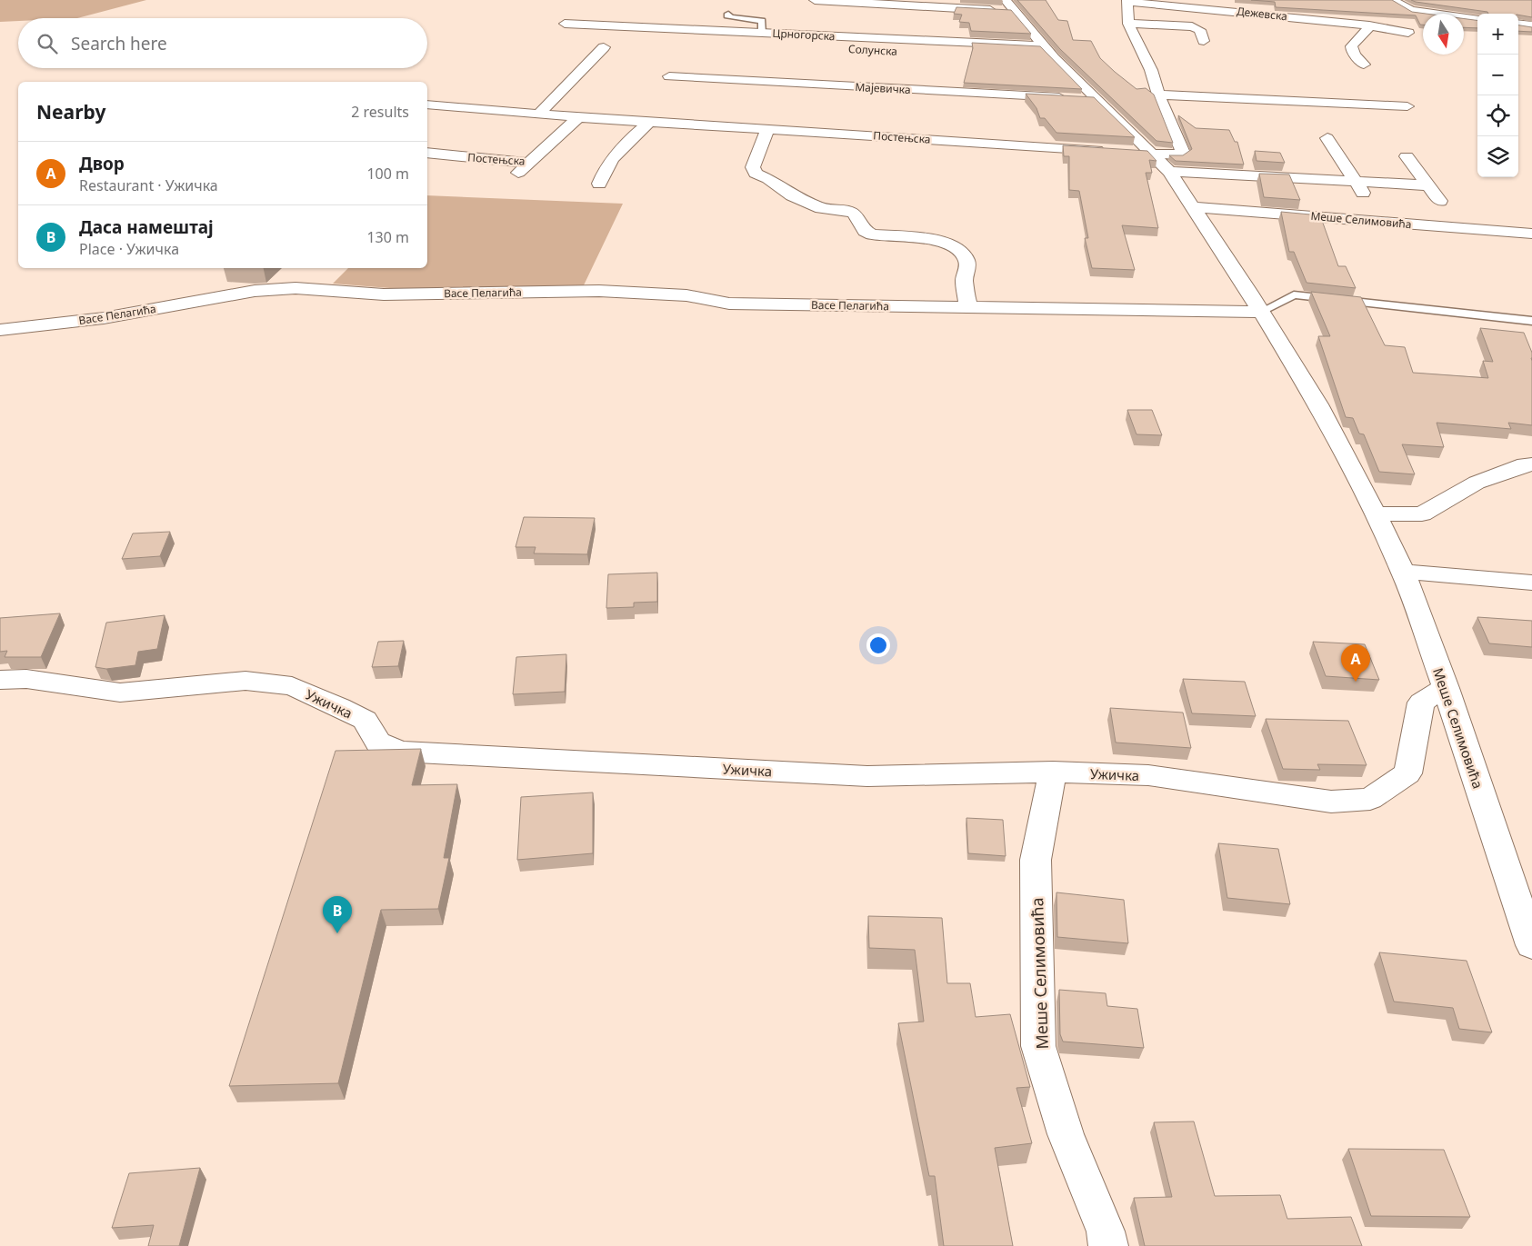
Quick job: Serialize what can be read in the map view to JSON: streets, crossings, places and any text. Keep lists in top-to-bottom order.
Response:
{
  "streets": {
    "street": [
      "Дежевска",
      "Црногорска",
      "Солунска",
      "Мајевичка",
      "Постењска",
      "Меше Селимовића",
      "Васе Пелагића",
      "Ужичка"
    ]
  },
  "crossings": [
    ["Дежевска", "Меше Селимовића"],
    ["Црногорска", "Солунска"],
    ["Црногорска", "Меше Селимовића"],
    ["Солунска", "Меше Селимовића"],
    ["Мајевичка", "Меше Селимовића"],
    ["Меше Селимовића", "Васе Пелагића"],
    ["Меше Селимовића", "Ужичка"]
  ],
  "north": "bottom",
  "page": {
    "map_buttons": ["+", "−"],
    "search": "Search here",
    "heading": ["Nearby", "2 results"],
    "list": [
      {
        "mark": "A",
        "name": "Двор",
        "note": "Restaurant · Ужичка",
        "value": "100 m"
      },
      {
        "mark": "B",
        "name": "Даса намештај",
        "note": "Place · Ужичка",
        "value": "130 m"
      }
    ],
    "pins": ["A", "B"]
  }
}
